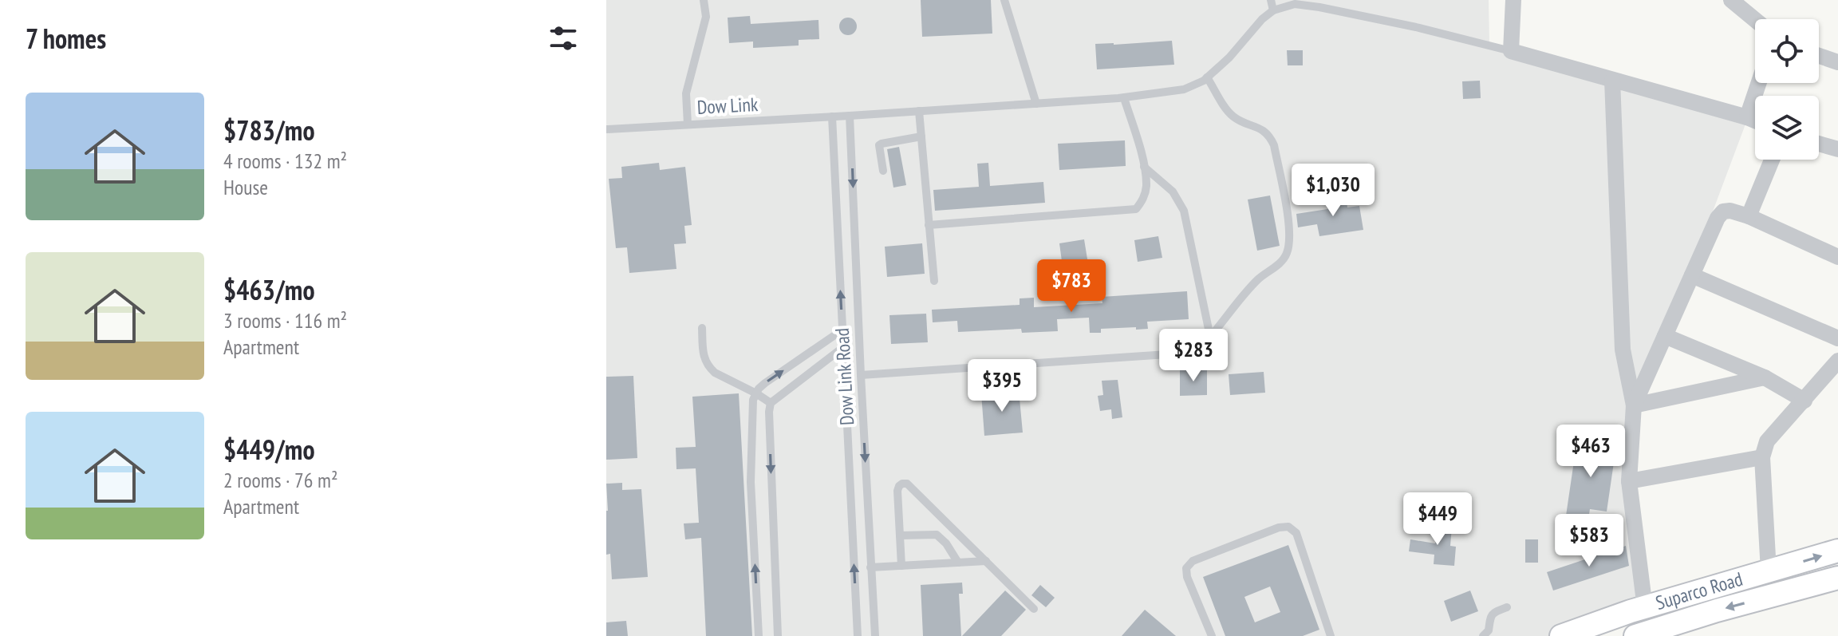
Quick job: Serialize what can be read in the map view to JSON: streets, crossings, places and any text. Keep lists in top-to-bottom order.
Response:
{
  "streets": {
    "main road": ["Suparco Road"],
    "lane": ["Dow Link", "Dow Link Road"]
  },
  "crossings": [
    ["Dow Link", "Dow Link Road"]
  ],
  "page": {
    "heading": "7 homes",
    "list": [
      {
        "name": "$783/mo",
        "note": "4 rooms · 132 m² · House"
      },
      {
        "name": "$463/mo",
        "note": "3 rooms · 116 m² · Apartment"
      },
      {
        "name": "$449/mo",
        "note": "2 rooms · 76 m² · Apartment"
      }
    ],
    "price": [
      "$1,030",
      "$783",
      "$283",
      "$395",
      "$463",
      "$449",
      "$583"
    ]
  }
}
